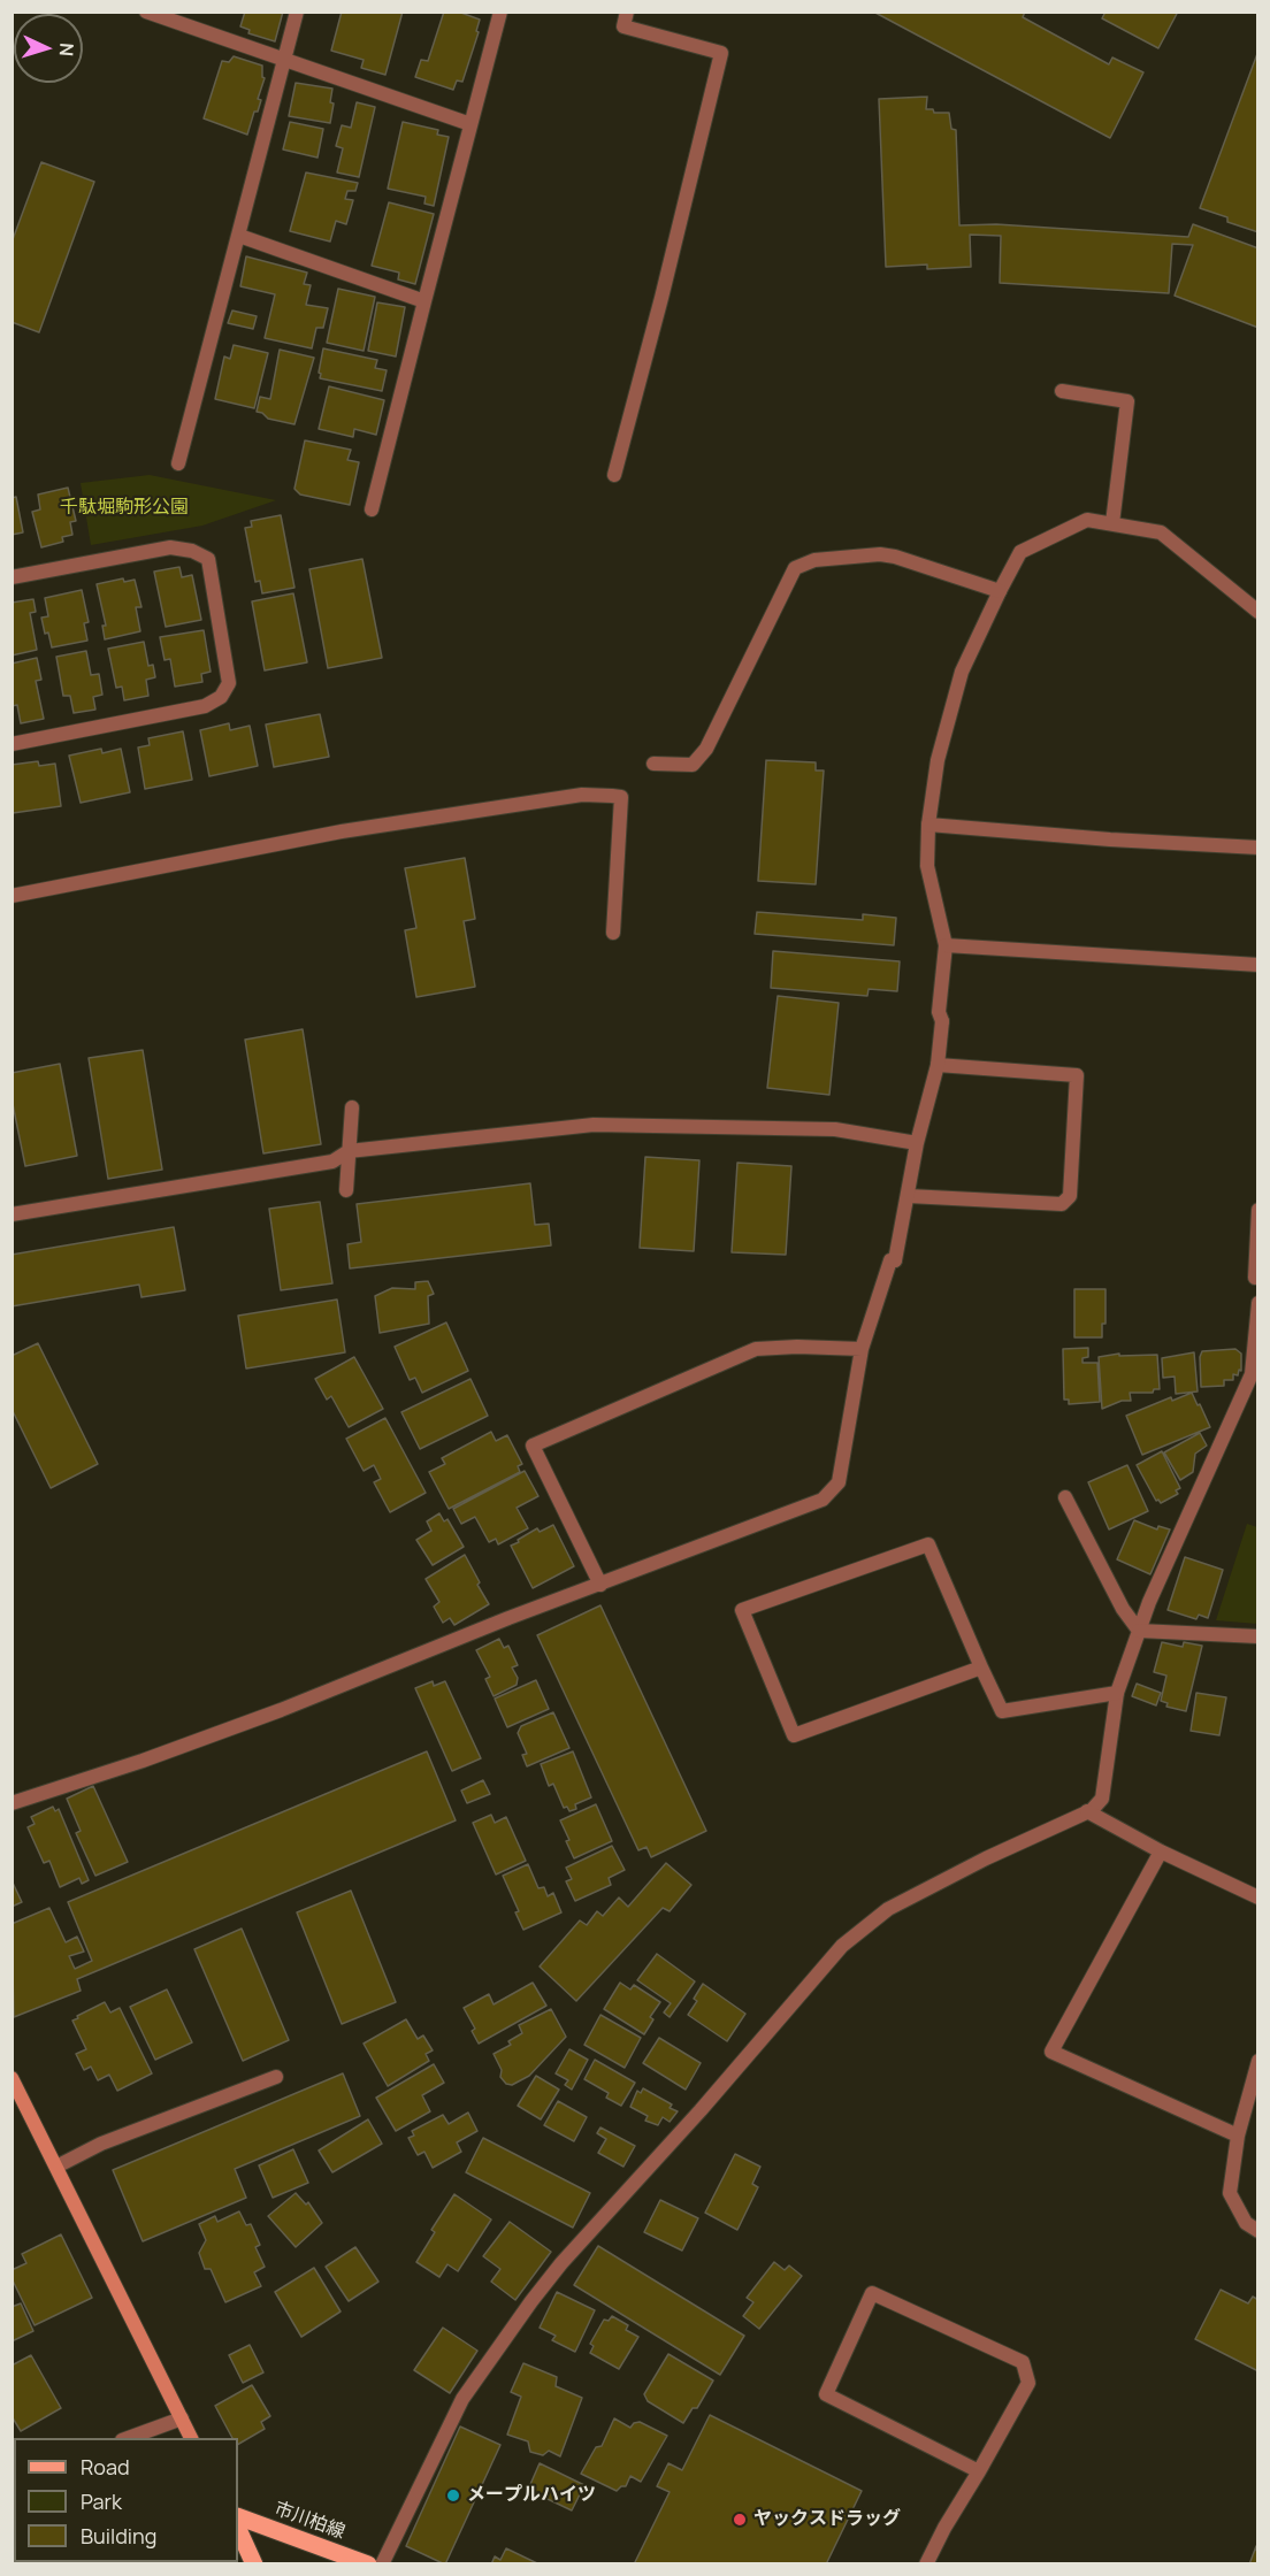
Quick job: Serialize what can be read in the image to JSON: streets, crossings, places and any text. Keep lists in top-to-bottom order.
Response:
{
  "streets": {
    "main road": ["市川柏線"]
  },
  "parks": ["千駄堀駒形公園"],
  "places": ["メープルハイツ", "ヤックスドラッグ"],
  "legend": ["Road", "Park", "Building"],
  "north": "right"
}
